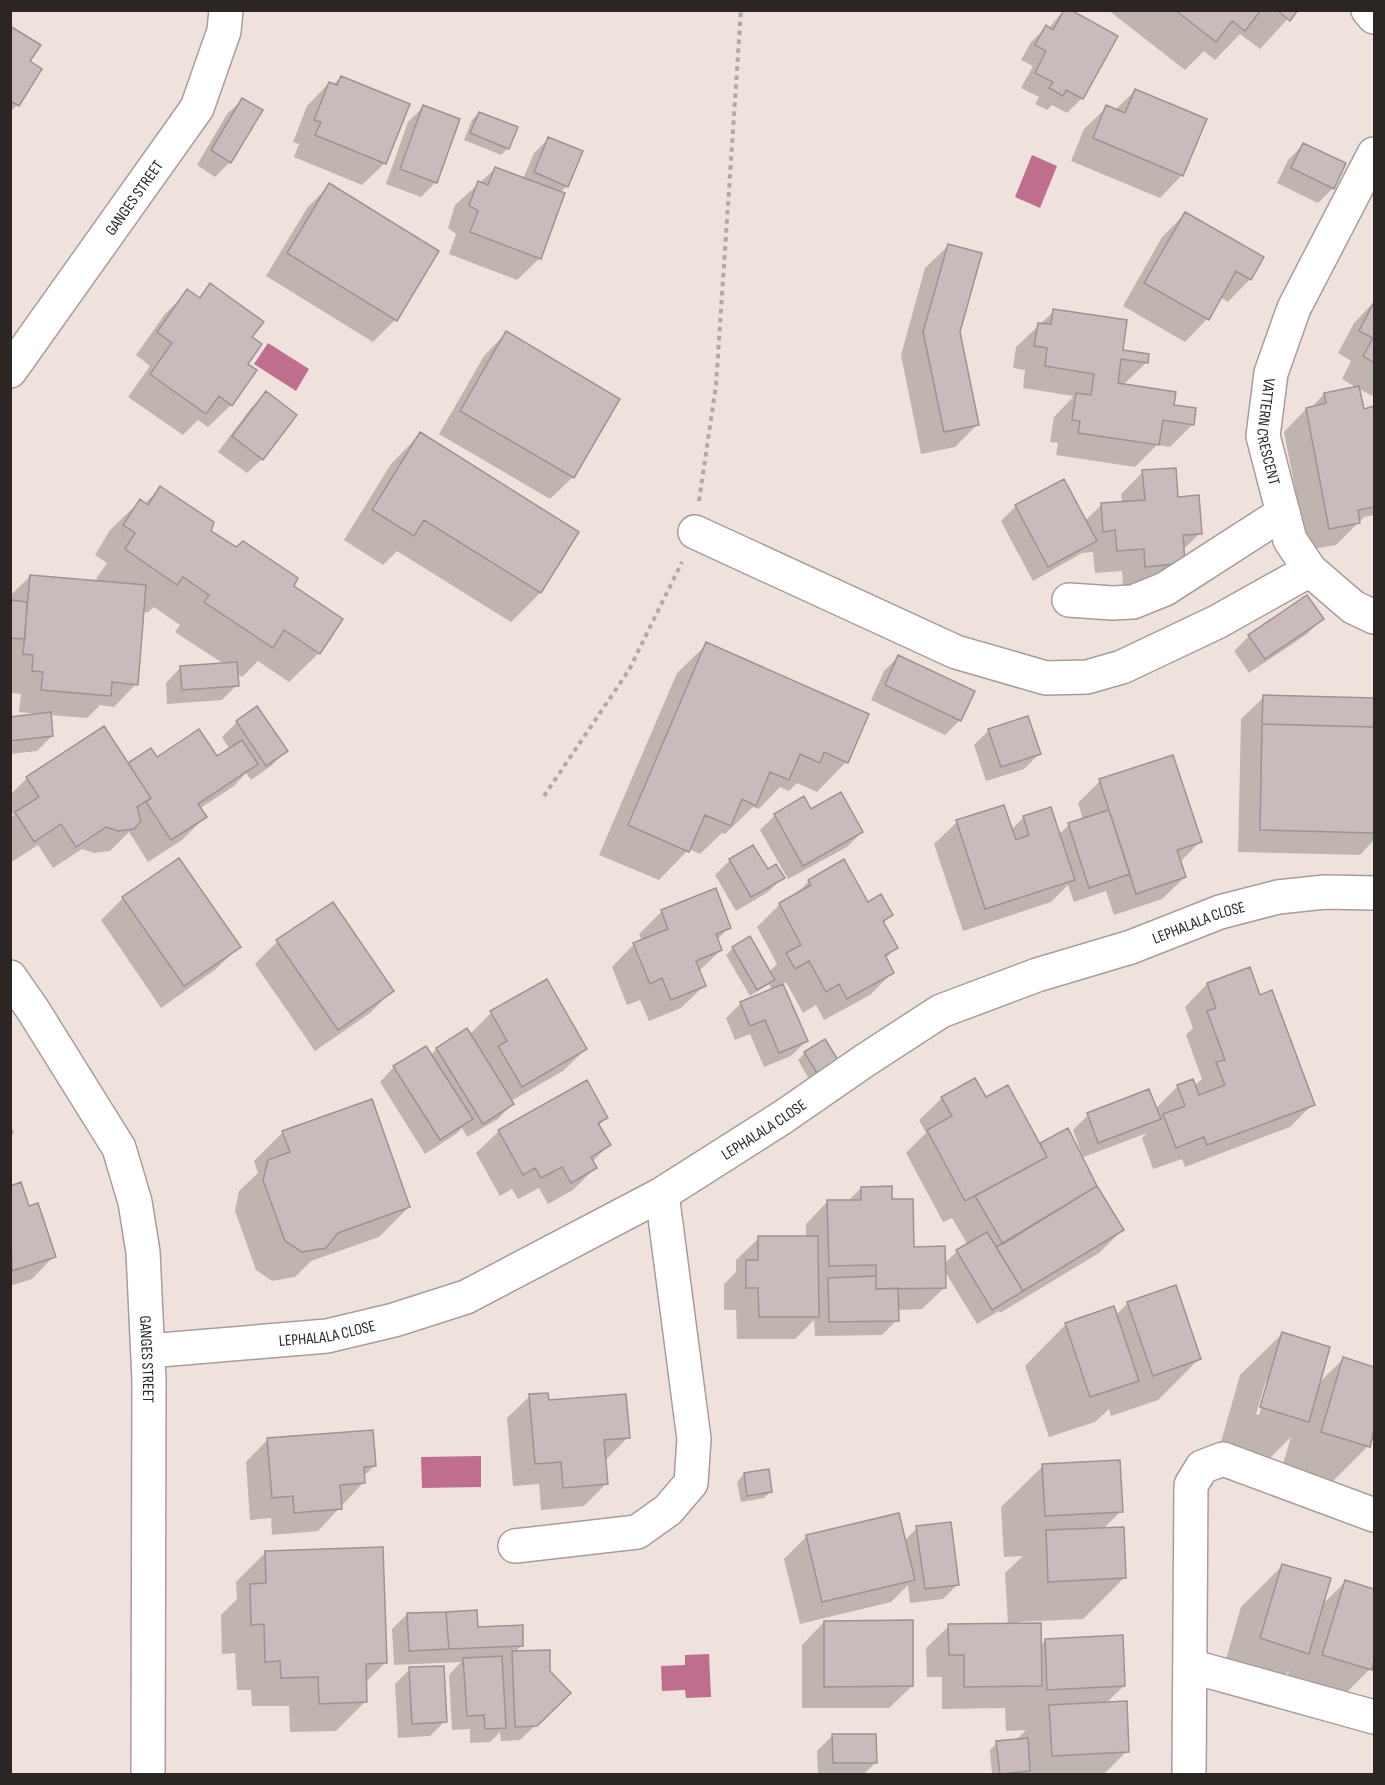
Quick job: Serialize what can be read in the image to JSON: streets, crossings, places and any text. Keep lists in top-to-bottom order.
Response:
{
  "streets": {
    "street": ["GANGES STREET", "VATTERN CRESCENT", "LEPHALALA CLOSE"]
  },
  "crossings": [
    ["GANGES STREET", "LEPHALALA CLOSE"]
  ]
}
